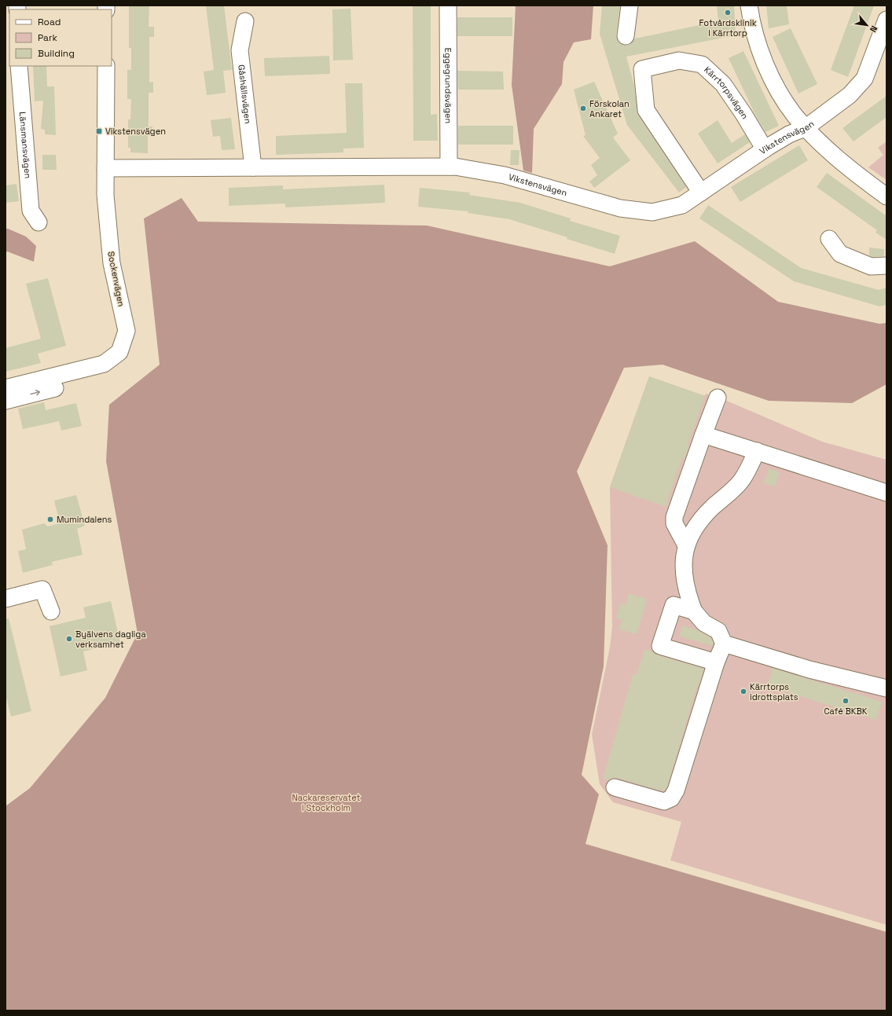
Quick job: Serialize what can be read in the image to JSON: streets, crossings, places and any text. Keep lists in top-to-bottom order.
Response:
{
  "streets": {
    "street": [
      "Eggegrundsvägen",
      "Kärrtorpsvägen",
      "Gåshällsvägen",
      "Vikstensvägen",
      "Länsmansvägen",
      "Sockenvägen"
    ]
  },
  "crossings": [
    ["Eggegrundsvägen", "Vikstensvägen"],
    ["Kärrtorpsvägen", "Vikstensvägen"],
    ["Gåshällsvägen", "Vikstensvägen"],
    ["Vikstensvägen", "Sockenvägen"]
  ],
  "parks": ["Nackareservatet i Stockholm"],
  "places": {
    "other": [
      "Fotvårdsklinik I Kärrtorp",
      "Förskolan Ankaret",
      "Mumindalens",
      "Byälvens dagliga verksamhet",
      "Kärrtorps idrottsplats",
      "Café BKBK"
    ],
    "transit": ["Vikstensvägen"]
  },
  "legend": ["Road", "Park", "Building"],
  "north": "bottom right"
}
